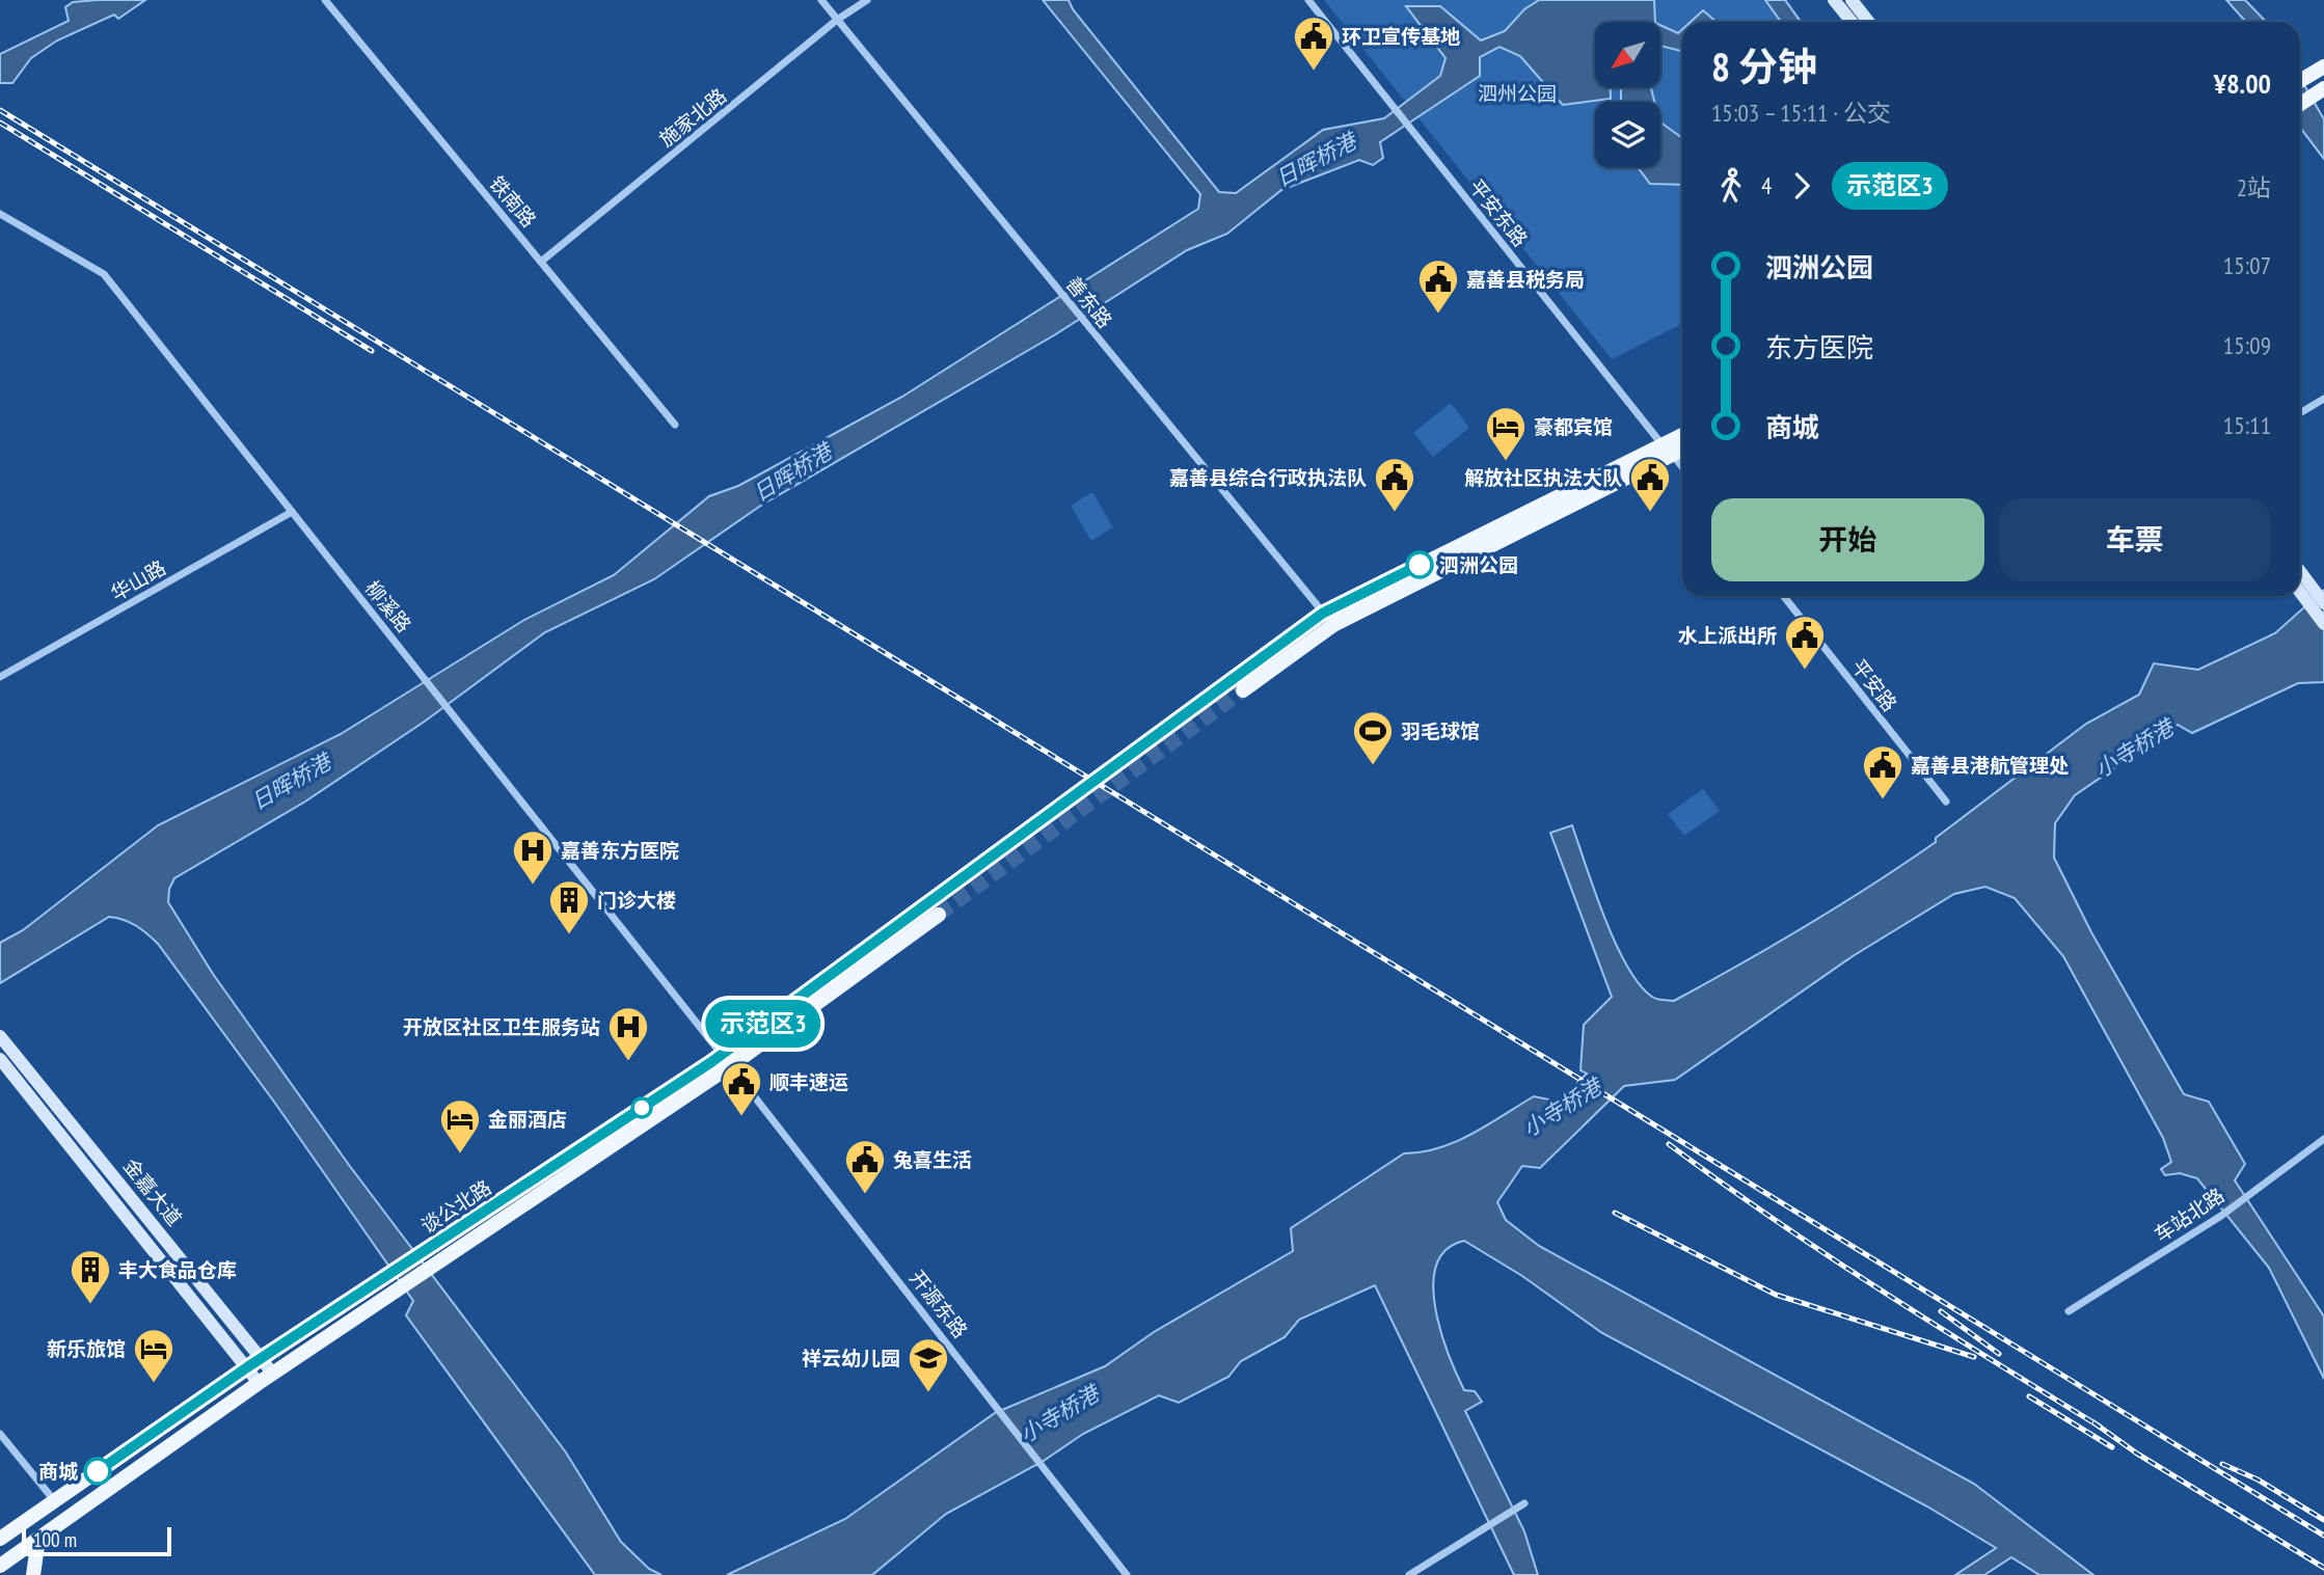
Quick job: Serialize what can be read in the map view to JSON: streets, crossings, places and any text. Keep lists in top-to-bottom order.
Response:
{
  "streets": {
    "main road": ["谈公北路"],
    "street": [
      "施家北路",
      "铁南路",
      "平安东路",
      "善东路",
      "华山路",
      "柳溪路",
      "平安路",
      "金嘉大道",
      "车站北路",
      "开源东路"
    ]
  },
  "crossings": [
    ["施家北路", "铁南路"],
    ["施家北路", "善东路"],
    ["华山路", "柳溪路"],
    ["柳溪路", "谈公北路"],
    ["柳溪路", "开源东路"],
    ["金嘉大道", "谈公北路"],
    ["谈公北路", "开源东路"]
  ],
  "water": ["日晖桥港", "小寺桥港"],
  "parks": ["泗州公园"],
  "places": {
    "public building": [
      "环卫宣传基地",
      "嘉善县税务局",
      "嘉善县综合行政执法队",
      "解放社区执法大队",
      "水上派出所",
      "嘉善县港航管理处",
      "顺丰速运",
      "兔喜生活"
    ],
    "hotel": ["豪都宾馆", "金丽酒店", "新乐旅馆"],
    "other": ["泗洲公园", "商城"],
    "sports": ["羽毛球馆"],
    "hospital": ["嘉善东方医院", "开放区社区卫生服务站"],
    "building": ["门诊大楼", "丰大食品仓库"],
    "school or university": ["祥云幼儿园"]
  },
  "lines": ["bus line 示范区3"],
  "scale_bar": "100 m",
  "north": "bottom left",
  "page": {
    "on_map": "示范区3",
    "heading": ["8 分钟", "15:03 – 15:11 · 公交", "¥8.00"],
    "legs": ["4", "示范区3", "2站"],
    "list": [
      {
        "name": "泗洲公园",
        "value": "15:07"
      },
      {
        "name": "东方医院",
        "value": "15:09"
      },
      {
        "name": "商城",
        "value": "15:11"
      }
    ],
    "buttons": ["开始", "车票"],
    "scale": "100 m"
  }
}
